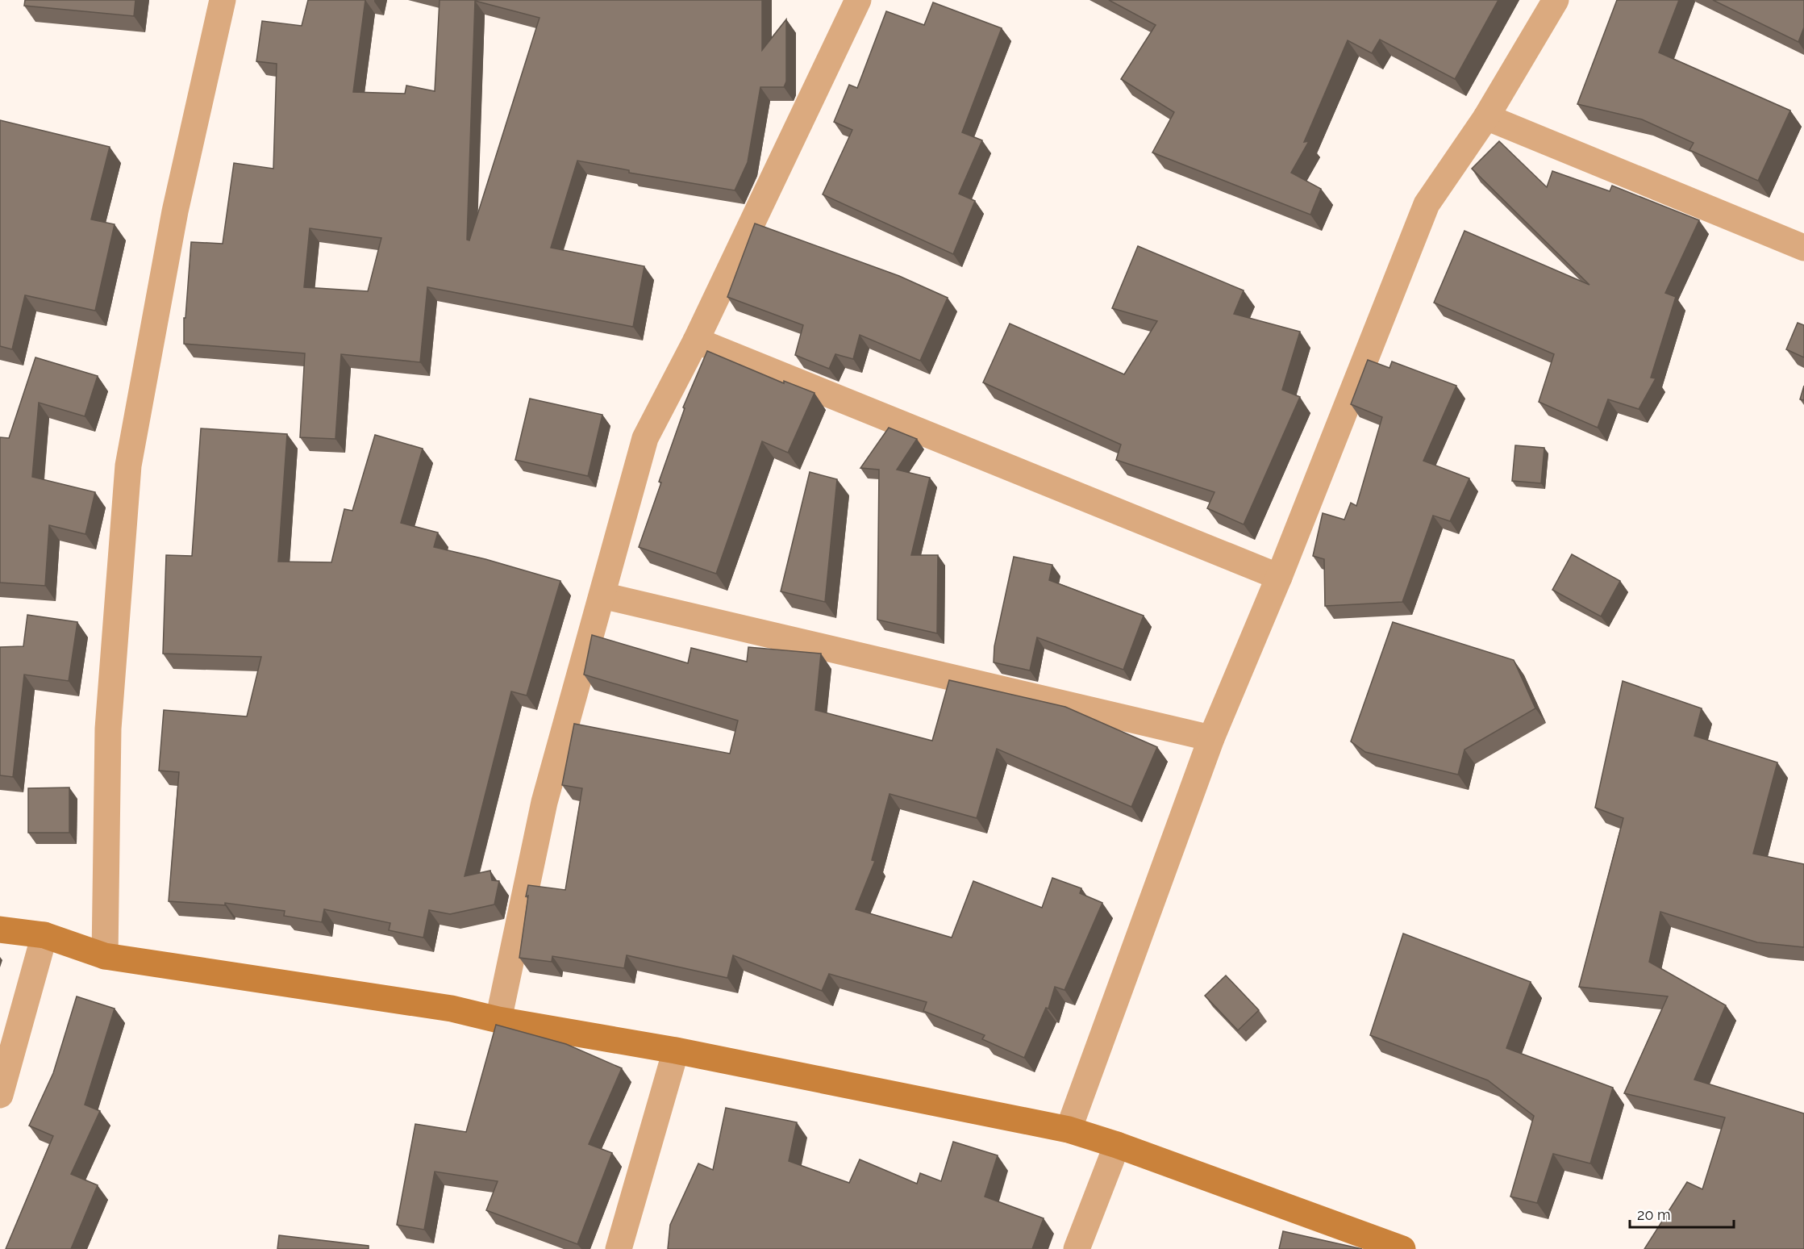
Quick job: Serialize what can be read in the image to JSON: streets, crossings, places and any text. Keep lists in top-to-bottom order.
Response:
{
  "scale_bar": "20 m"
}
